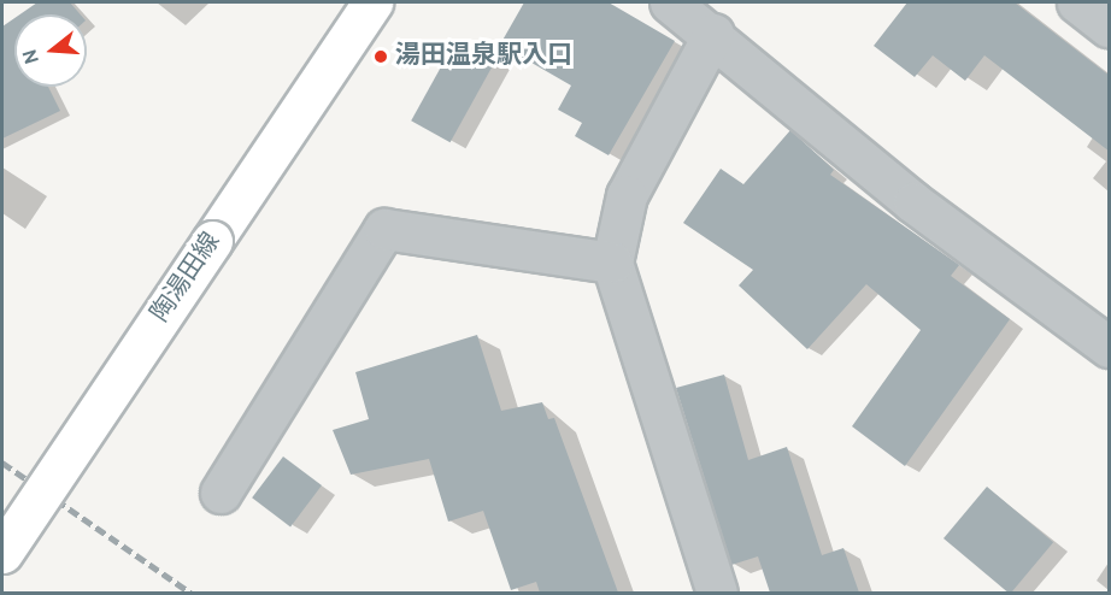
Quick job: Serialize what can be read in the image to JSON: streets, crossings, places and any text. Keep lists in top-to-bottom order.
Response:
{
  "streets": {
    "main road": ["陶湯田線"]
  },
  "places": ["湯田温泉駅入口"],
  "north": "left"
}
